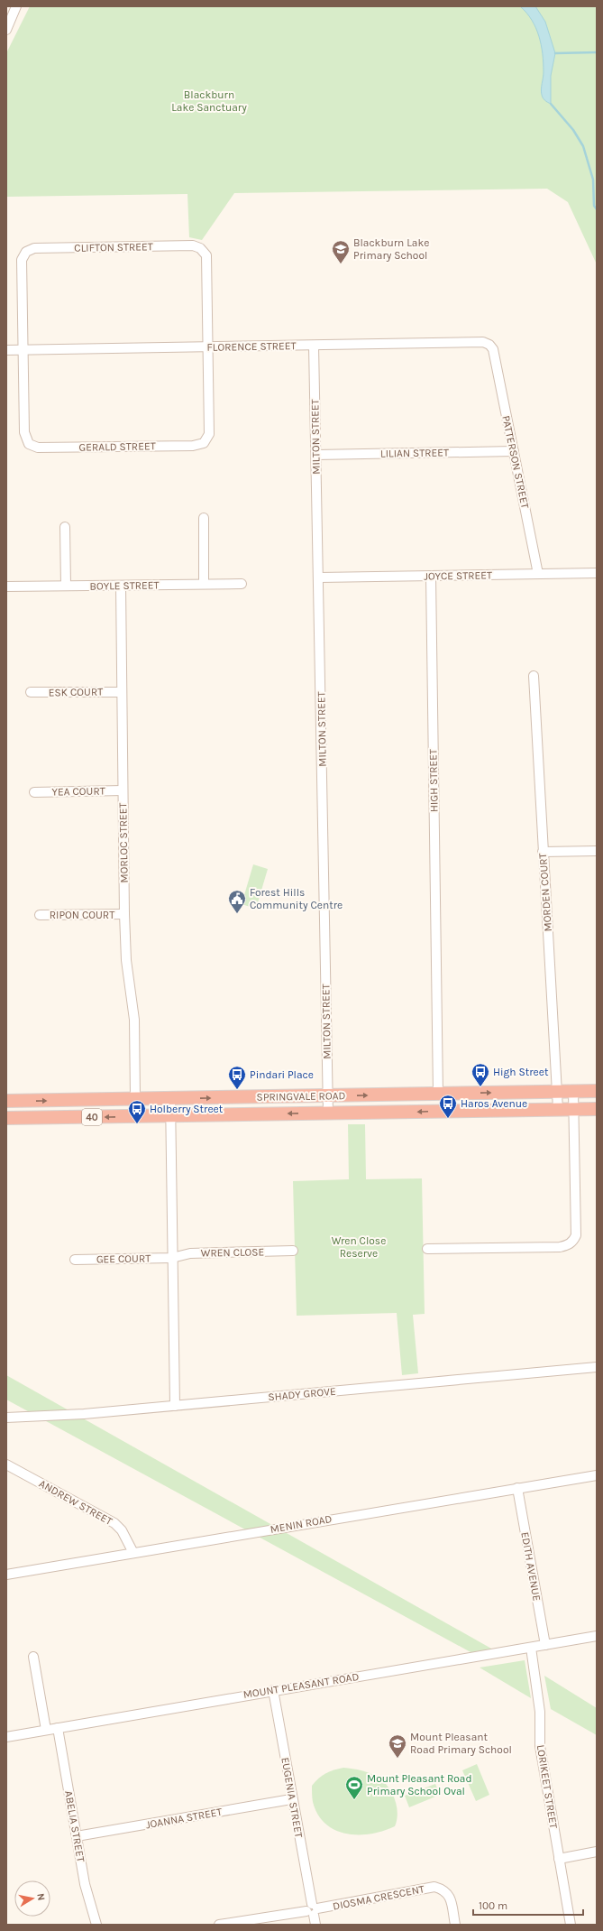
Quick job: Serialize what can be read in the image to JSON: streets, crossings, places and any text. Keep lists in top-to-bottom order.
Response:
{
  "streets": {
    "highway": ["SPRINGVALE ROAD", "40"],
    "street": [
      "CLIFTON STREET",
      "FLORENCE STREET",
      "MILTON STREET",
      "GERALD STREET",
      "LILIAN STREET",
      "PATTERSON STREET",
      "JOYCE STREET",
      "BOYLE STREET",
      "ESK COURT",
      "HIGH STREET",
      "YEA COURT",
      "MORLOC STREET",
      "MORDEN COURT",
      "RIPON COURT",
      "WREN CLOSE",
      "GEE COURT",
      "SHADY GROVE",
      "ANDREW STREET",
      "MENIN ROAD",
      "EDITH AVENUE",
      "MOUNT PLEASANT ROAD",
      "LORIKEET STREET",
      "EUGENIA STREET",
      "JOANNA STREET",
      "ABELIA STREET",
      "DIOSMA CRESCENT"
    ]
  },
  "crossings": [
    ["CLIFTON STREET", "FLORENCE STREET"],
    ["CLIFTON STREET", "GERALD STREET"],
    ["FLORENCE STREET", "MILTON STREET"],
    ["FLORENCE STREET", "GERALD STREET"],
    ["FLORENCE STREET", "PATTERSON STREET"],
    ["MILTON STREET", "LILIAN STREET"],
    ["MILTON STREET", "JOYCE STREET"],
    ["MILTON STREET", "SPRINGVALE ROAD"],
    ["LILIAN STREET", "PATTERSON STREET"],
    ["PATTERSON STREET", "JOYCE STREET"],
    ["JOYCE STREET", "HIGH STREET"],
    ["BOYLE STREET", "MORLOC STREET"],
    ["ESK COURT", "MORLOC STREET"],
    ["HIGH STREET", "SPRINGVALE ROAD"],
    ["YEA COURT", "MORLOC STREET"],
    ["MORLOC STREET", "RIPON COURT"],
    ["MORLOC STREET", "SPRINGVALE ROAD"],
    ["MORDEN COURT", "SPRINGVALE ROAD"],
    ["WREN CLOSE", "GEE COURT"],
    ["ANDREW STREET", "MENIN ROAD"],
    ["MENIN ROAD", "EDITH AVENUE"],
    ["EDITH AVENUE", "MOUNT PLEASANT ROAD"],
    ["MOUNT PLEASANT ROAD", "LORIKEET STREET"],
    ["MOUNT PLEASANT ROAD", "EUGENIA STREET"],
    ["MOUNT PLEASANT ROAD", "ABELIA STREET"],
    ["EUGENIA STREET", "JOANNA STREET"],
    ["EUGENIA STREET", "DIOSMA CRESCENT"],
    ["JOANNA STREET", "ABELIA STREET"]
  ],
  "parks": ["Blackburn Lake Sanctuary", "Wren Close Reserve"],
  "places": {
    "school or university": ["Blackburn Lake Primary School", "Mount Pleasant Road Primary School"],
    "public building": ["Forest Hills Community Centre"],
    "bus stop": [
      "High Street",
      "Pindari Place",
      "Haros Avenue",
      "Holberry Street"
    ],
    "sports": ["Mount Pleasant Road Primary School Oval"]
  },
  "scale_bar": "100 m",
  "north": "right"
}
